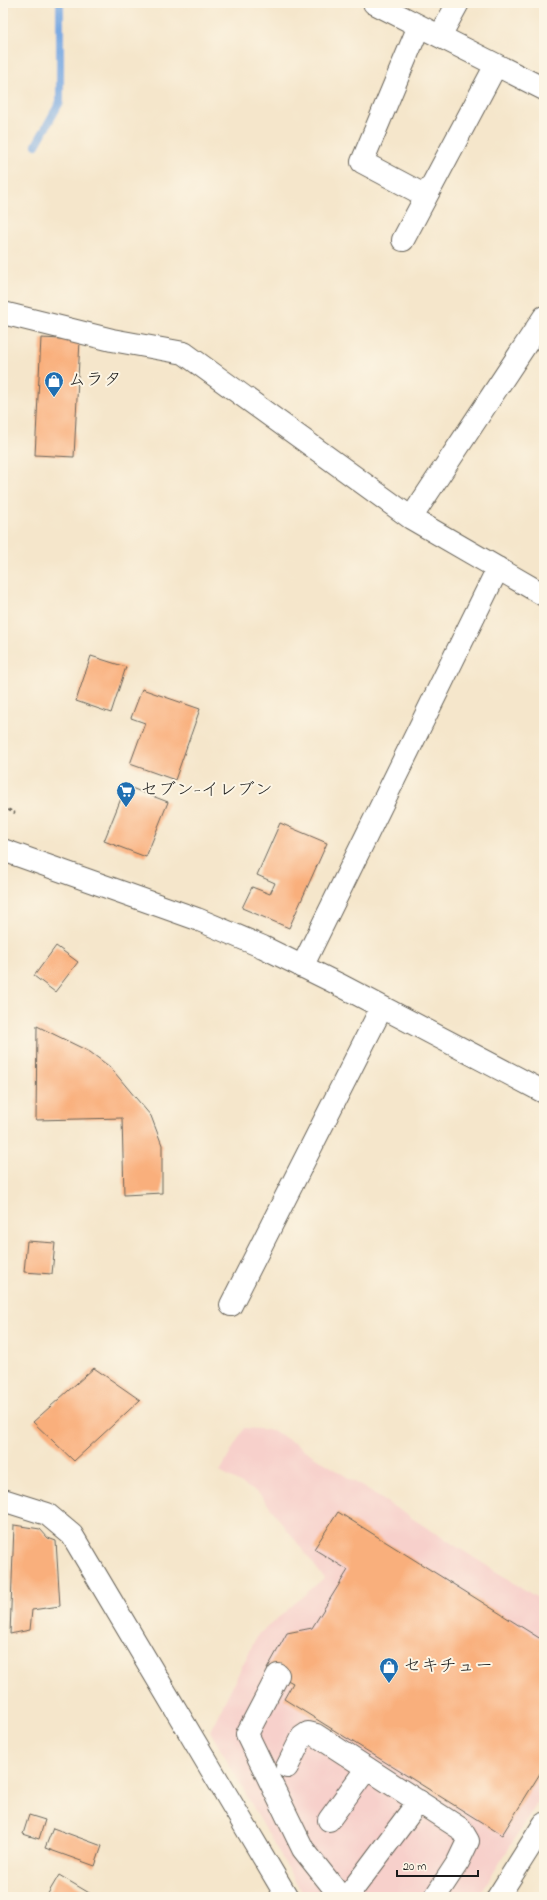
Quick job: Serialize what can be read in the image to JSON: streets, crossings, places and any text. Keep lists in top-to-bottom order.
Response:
{
  "places": {
    "shop": ["ムラタ", "セキチュー"],
    "supermarket": ["セブン-イレブン"]
  },
  "scale_bar": "20 m"
}
